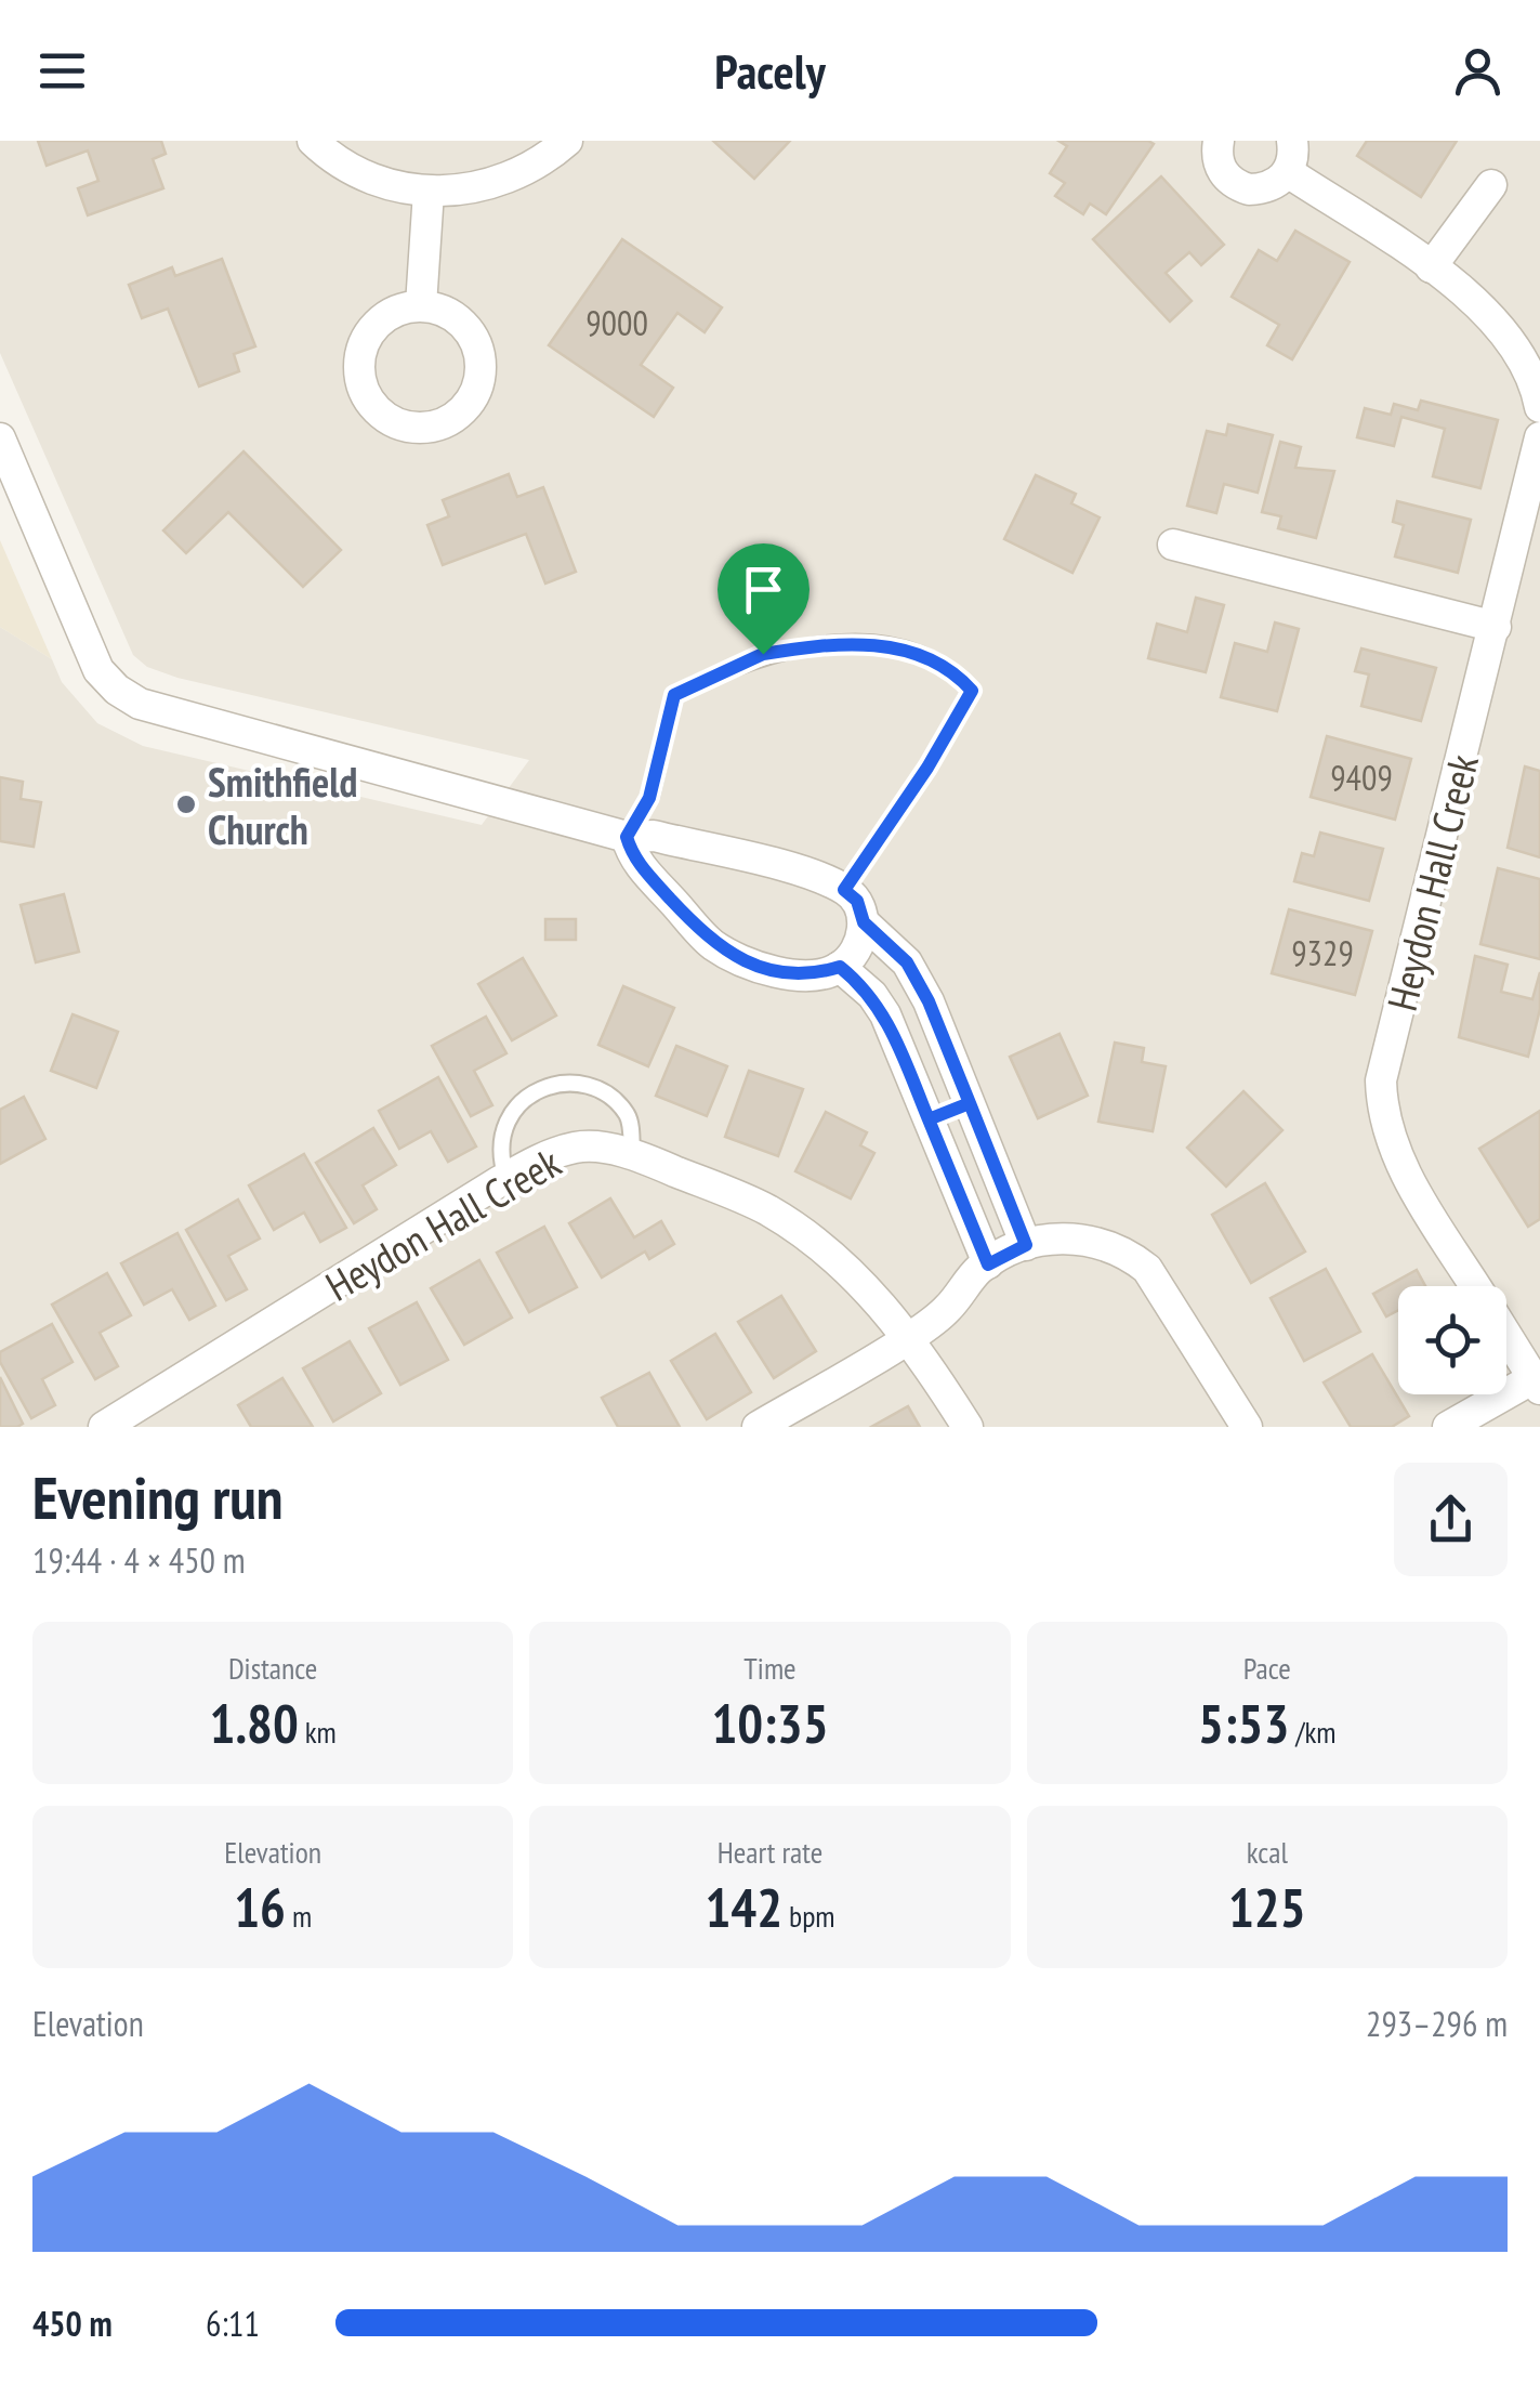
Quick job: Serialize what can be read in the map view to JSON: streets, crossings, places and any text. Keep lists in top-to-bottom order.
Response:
{
  "streets": {
    "street": ["Heydon Hall Creek"]
  },
  "places": ["Smithfield Church"],
  "house_numbers": ["9000", "9409", "9329"],
  "page": {
    "header": "Pacely",
    "heading": ["Evening run", "19:44 · 4 × 450 m"],
    "stats": [
      ["Distance", "1.80 km"],
      ["Time", "10:35"],
      ["Pace", "5:53 /km"],
      ["Elevation", "16 m"],
      ["Heart rate", "142 bpm"],
      ["kcal", "125"]
    ],
    "chart": ["Elevation", "293–296 m"],
    "list": [
      {
        "name": "450 m",
        "note": "6:11"
      }
    ]
  }
}
